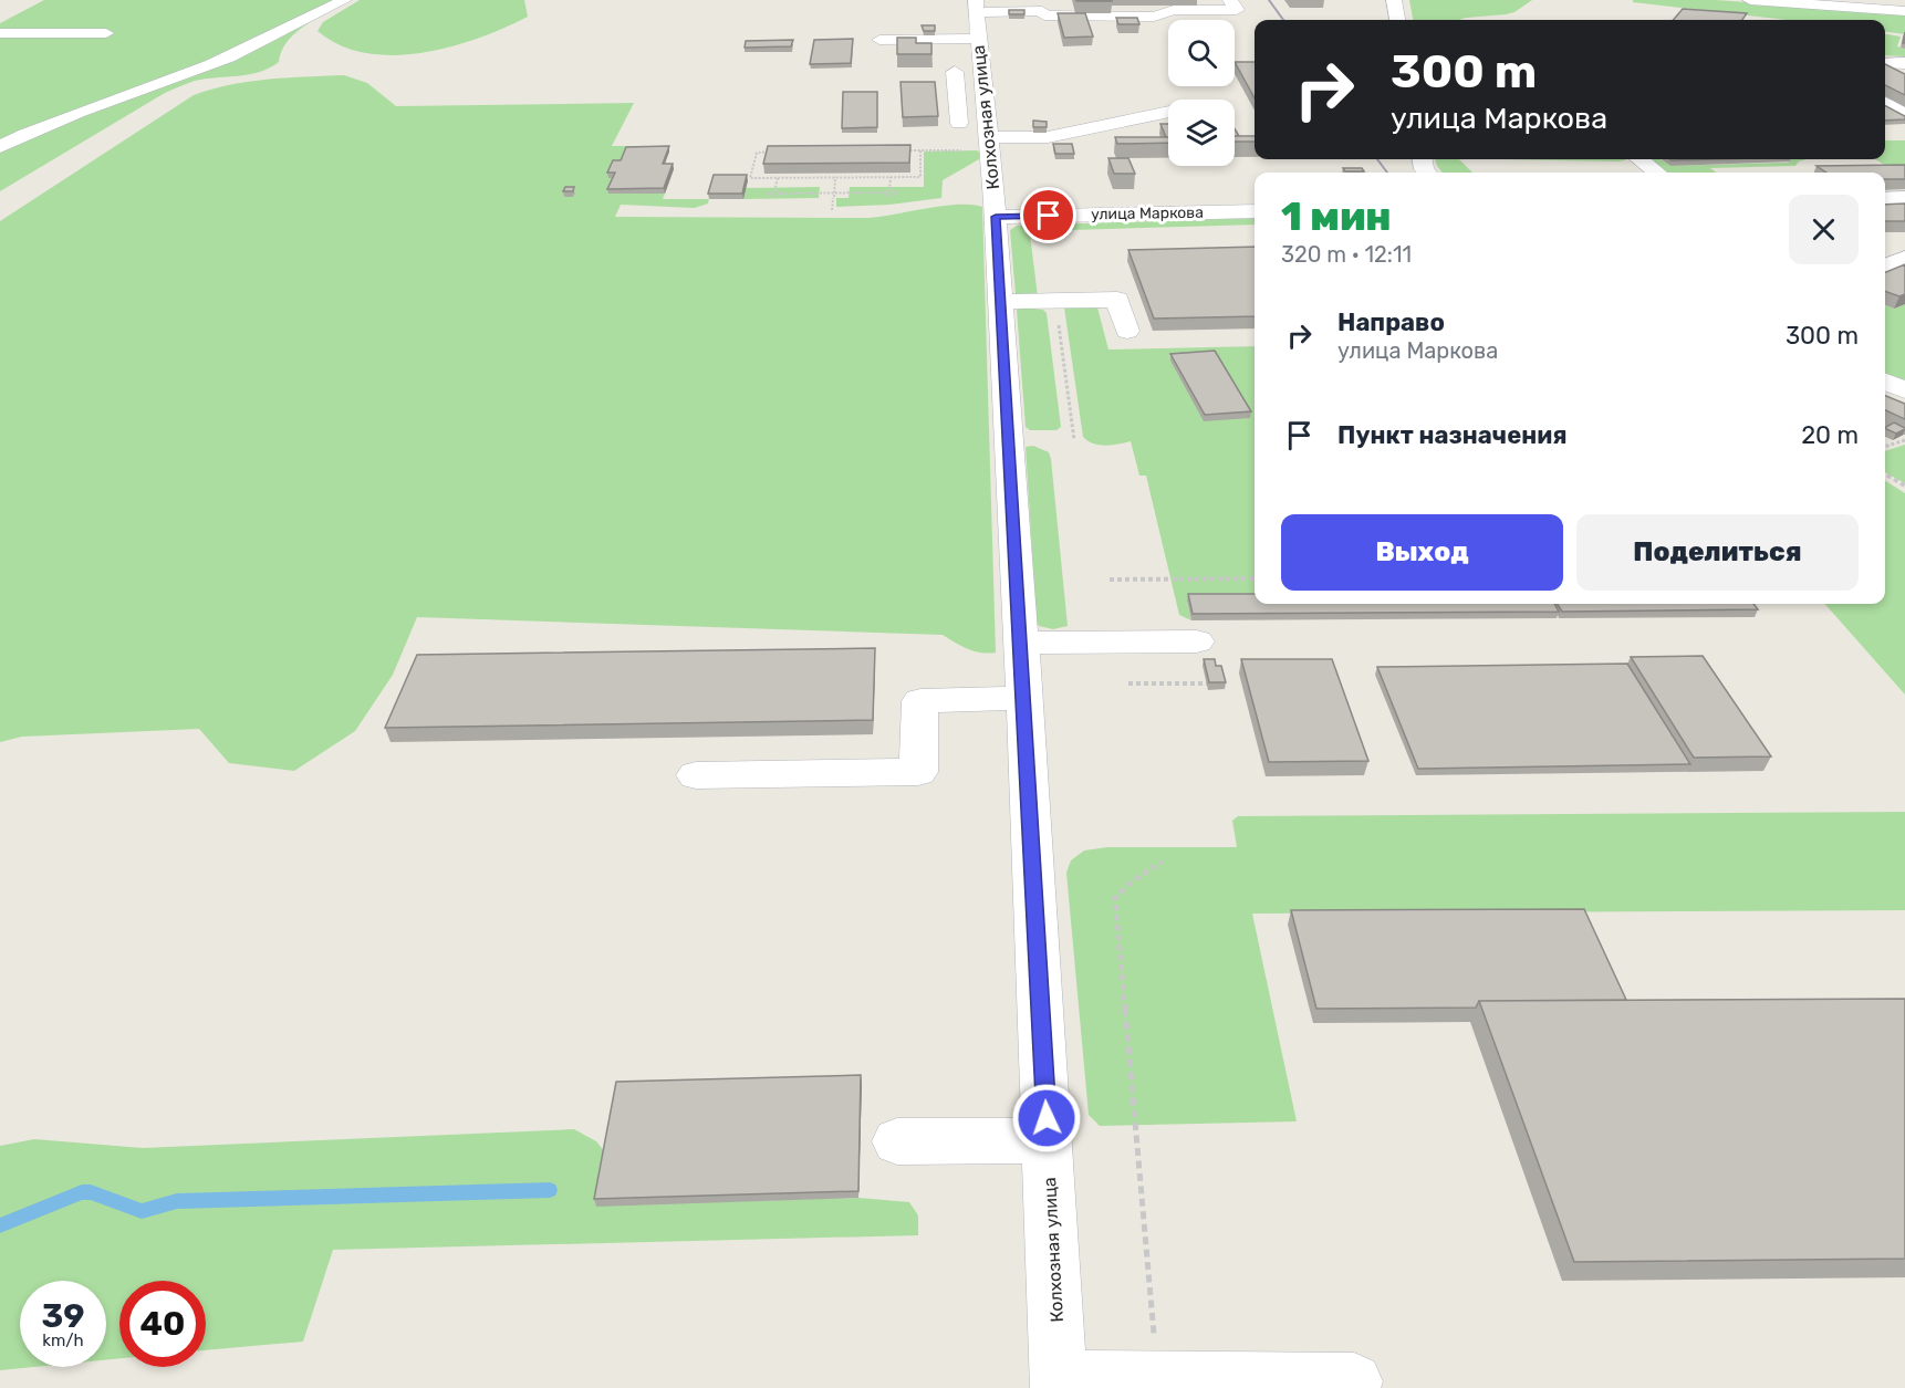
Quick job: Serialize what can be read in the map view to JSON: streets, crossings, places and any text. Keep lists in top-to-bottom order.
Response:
{
  "streets": {
    "street": ["Колхозная улица", "улица Маркова"]
  },
  "crossings": [
    ["Колхозная улица", "улица Маркова"]
  ],
  "page": {
    "turn": ["300 m", "улица Маркова"],
    "heading": ["1 мин", "320 m · 12:11"],
    "list": [
      {
        "name": "Направо",
        "note": "улица Маркова",
        "value": "300 m"
      },
      {
        "name": "Пункт назначения",
        "value": "20 m"
      }
    ],
    "buttons": ["Выход", "Поделиться"],
    "speed": "39 km/h",
    "limit": "40"
  }
}
